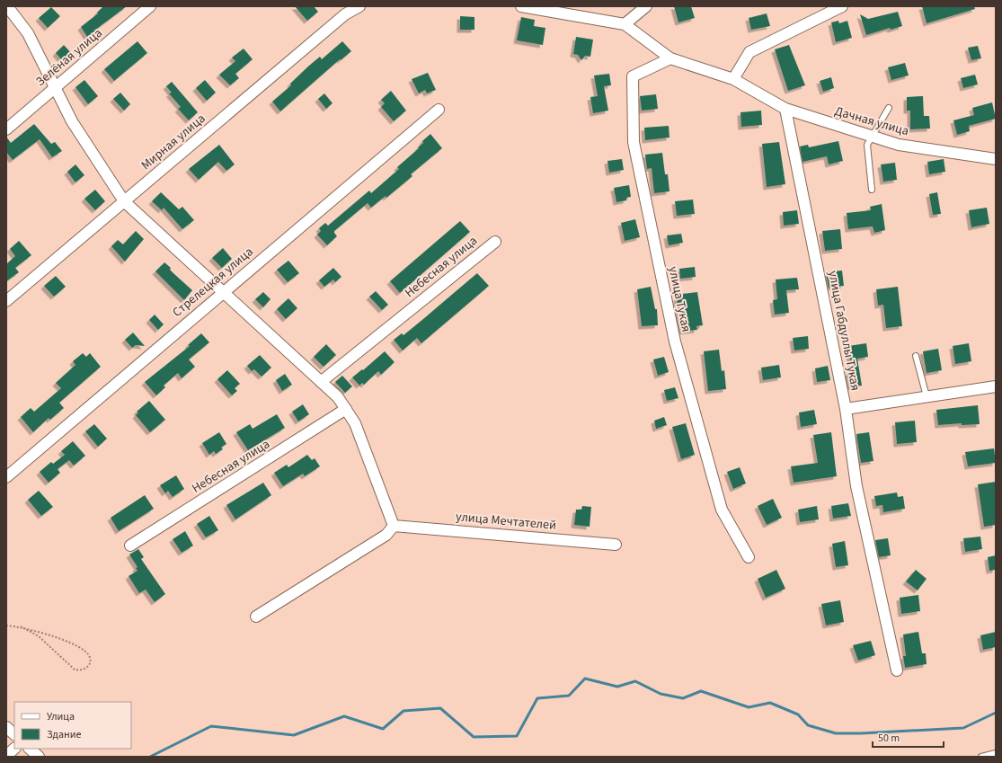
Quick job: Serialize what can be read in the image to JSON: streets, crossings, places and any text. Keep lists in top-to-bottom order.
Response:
{
  "streets": {
    "street": [
      "Зелёная улица",
      "Дачная улица",
      "Мирная улица",
      "Небесная улица",
      "Стрелецкая улица",
      "улица Тукая",
      "улица Габдуллы Тукая",
      "улица Мечтателей"
    ]
  },
  "crossings": [
    ["Дачная улица", "улица Тукая"],
    ["Дачная улица", "улица Габдуллы Тукая"]
  ],
  "legend": ["Улица", "Здание"],
  "scale_bar": "50 m"
}
